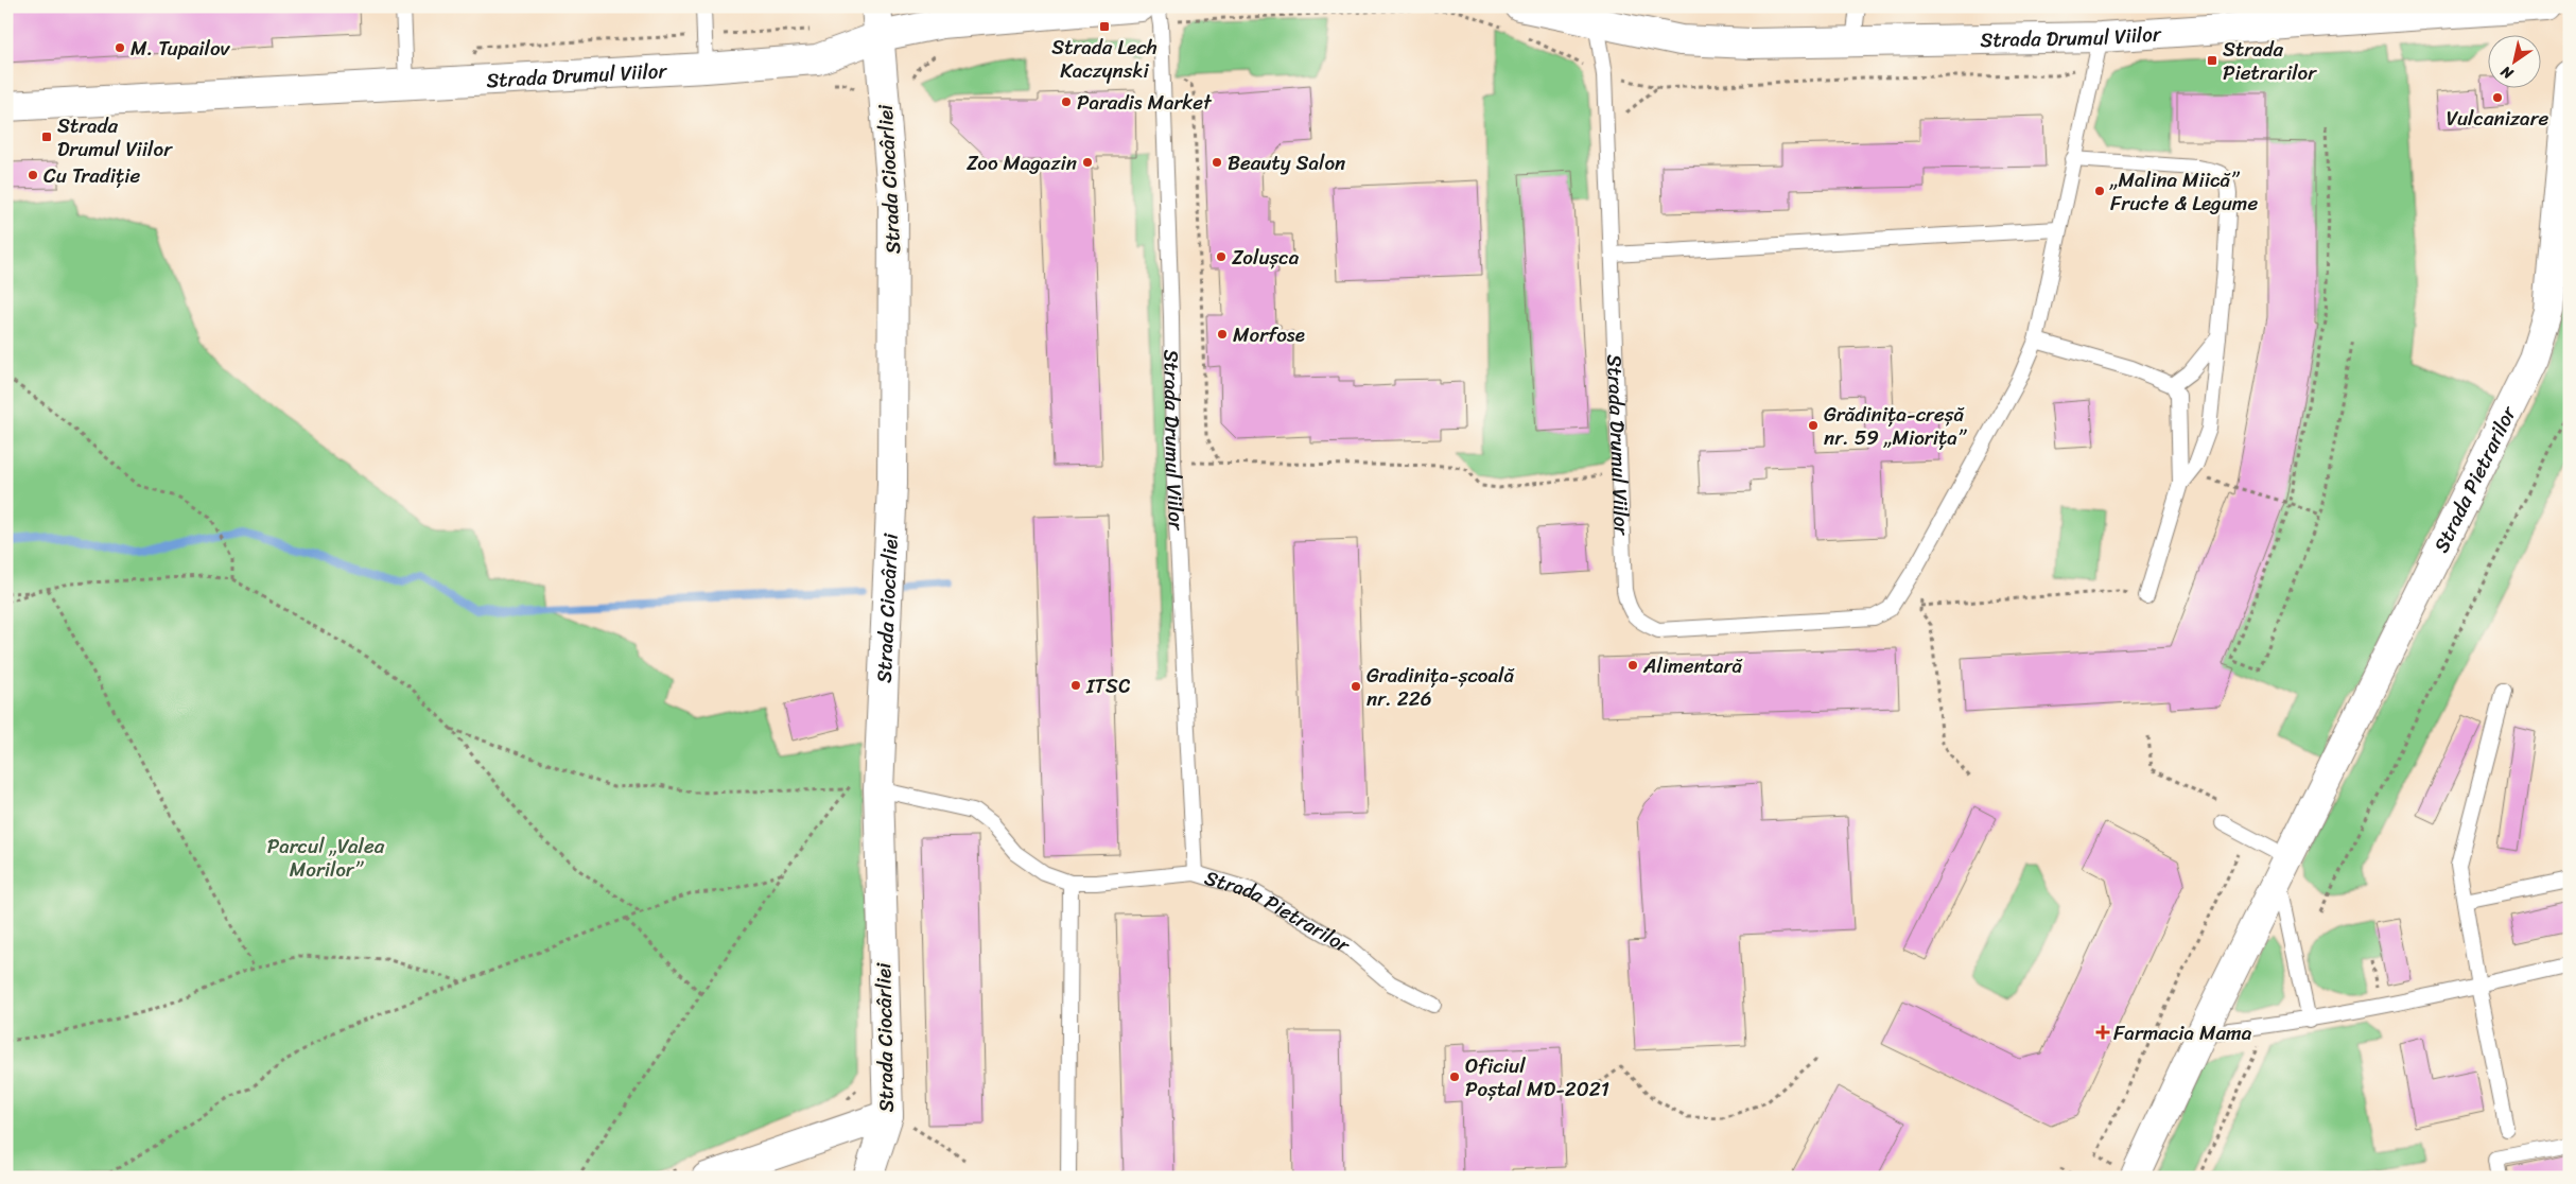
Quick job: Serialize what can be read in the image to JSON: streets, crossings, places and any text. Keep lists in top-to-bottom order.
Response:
{
  "streets": {
    "street": ["Strada Drumul Viilor", "Strada Ciocârliei", "Strada Pietrarilor"]
  },
  "crossings": [
    ["Strada Drumul Viilor", "Strada Ciocârliei"],
    ["Strada Drumul Viilor", "Strada Pietrarilor"],
    ["Strada Ciocârliei", "Strada Pietrarilor"]
  ],
  "parks": ["Parcul „Valea Morilor”"],
  "places": {
    "transit": ["Strada Lech Kaczynski", "Strada Pietrarilor", "Strada Drumul Viilor"],
    "other": [
      "M. Tupailov",
      "Vulcanizare",
      "Paradis Market",
      "Zoo Magazin",
      "Beauty Salon",
      "Cu Tradiție",
      "„Malina Miică” Fructe & Legume",
      "Zolușca",
      "Morfose",
      "Grădinița-creșă nr. 59 „Miorița”",
      "Alimentară",
      "ITSC",
      "Gradinița-școală nr. 226",
      "Oficiul Poștal MD-2021"
    ],
    "health": ["Farmacia Mama"]
  },
  "north": "bottom left"
}
